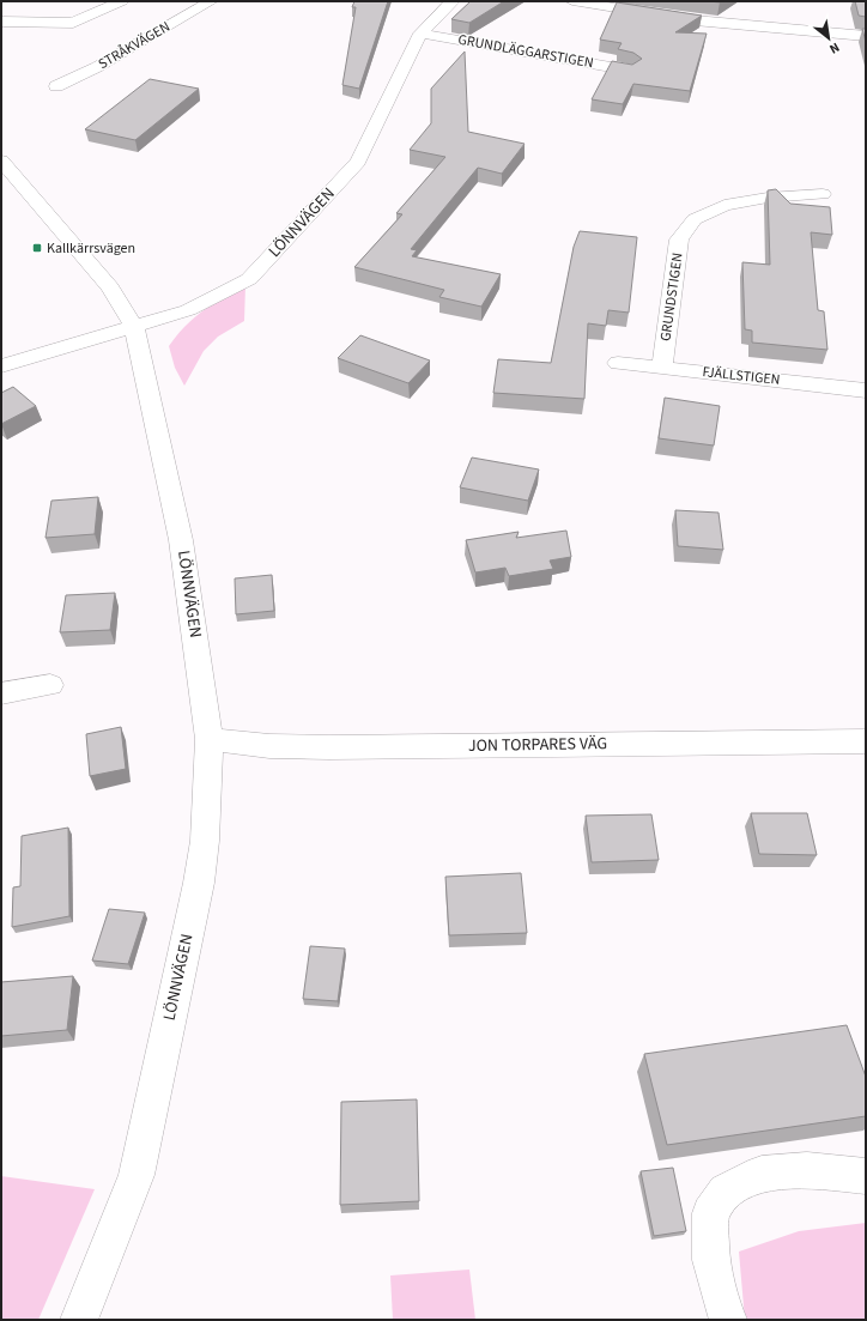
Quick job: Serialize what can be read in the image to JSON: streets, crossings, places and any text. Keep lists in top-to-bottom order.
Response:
{
  "streets": {
    "street": [
      "STRÅKVÄGEN",
      "GRUNDLÄGGARSTIGEN",
      "LÖNNVÄGEN",
      "GRUNDSTIGEN",
      "FJÄLLSTIGEN",
      "JON TORPARES VÄG"
    ]
  },
  "crossings": [
    ["GRUNDLÄGGARSTIGEN", "LÖNNVÄGEN"],
    ["LÖNNVÄGEN", "JON TORPARES VÄG"],
    ["GRUNDSTIGEN", "FJÄLLSTIGEN"]
  ],
  "places": {
    "transit": ["Kallkärrsvägen"]
  },
  "north": "bottom right"
}
